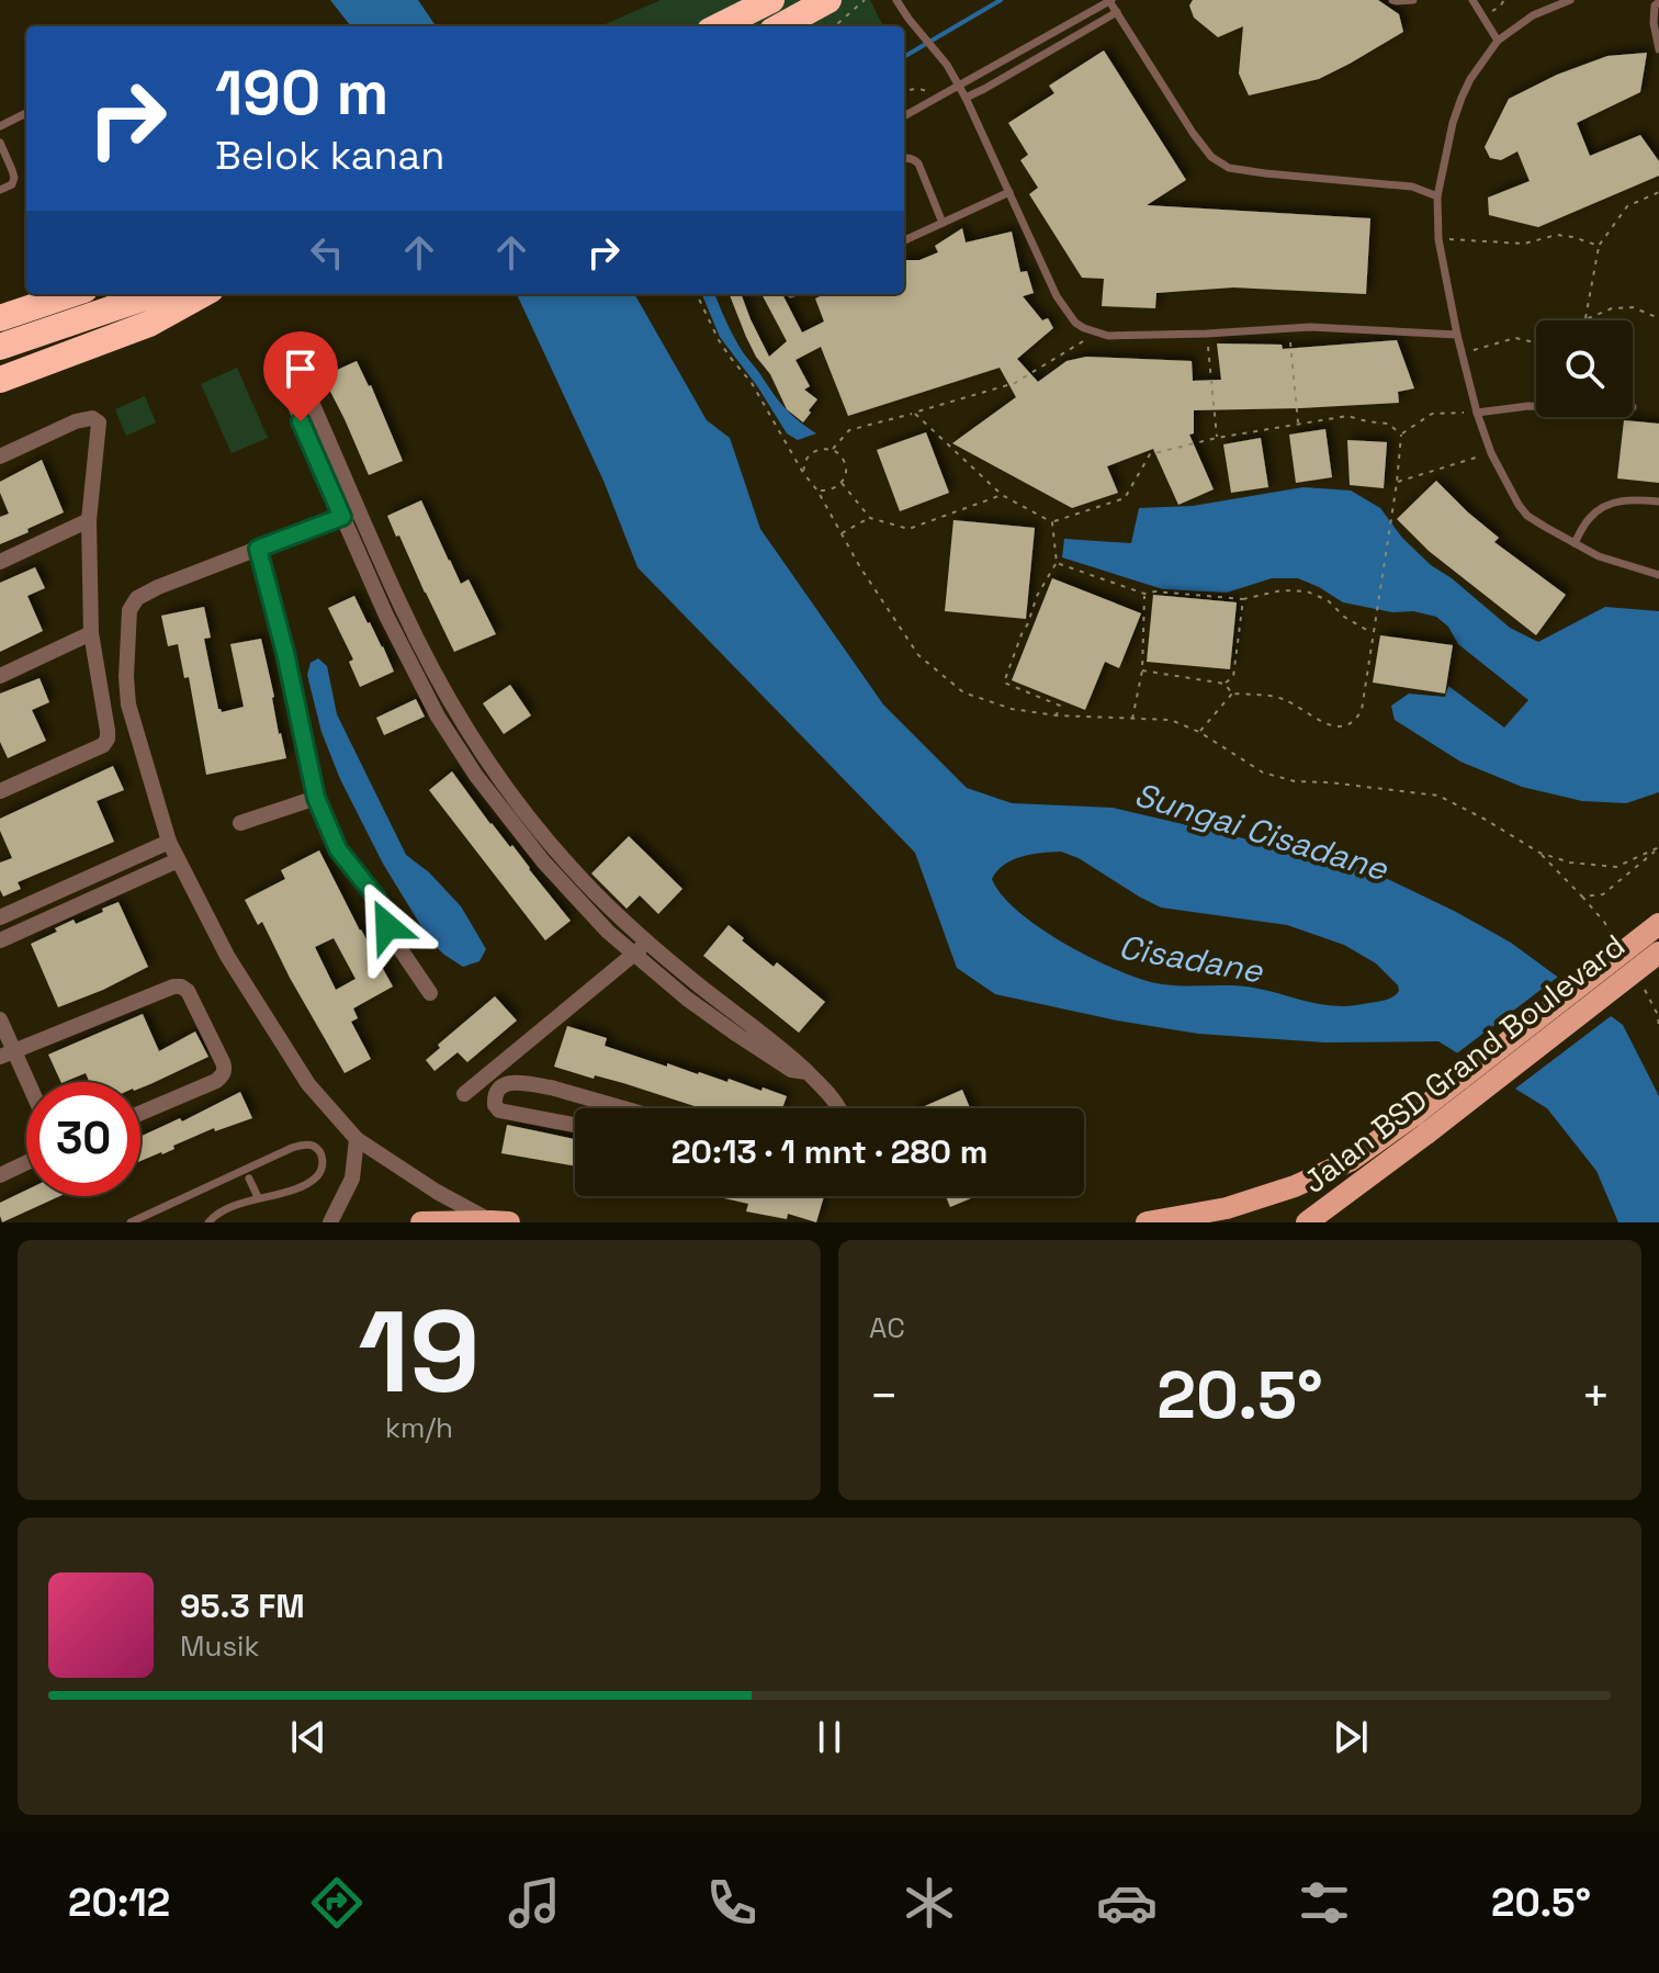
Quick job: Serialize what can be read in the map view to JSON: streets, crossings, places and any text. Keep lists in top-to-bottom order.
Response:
{
  "streets": {
    "main road": ["Jalan BSD Grand Boulevard"]
  },
  "water": ["Sungai Cisadane", "Cisadane"],
  "page": {
    "turn": ["190 m", "Belok kanan"],
    "limit": "30",
    "trip": "20:13 · 1 mnt · 280 m",
    "tile": [
      ["19", "km/h"],
      "AC"
    ],
    "heat": ["−", "20.5°", "+"],
    "song": ["95.3 FM", "Musik"],
    "tabs": ["20:12", "20.5°"]
  }
}
